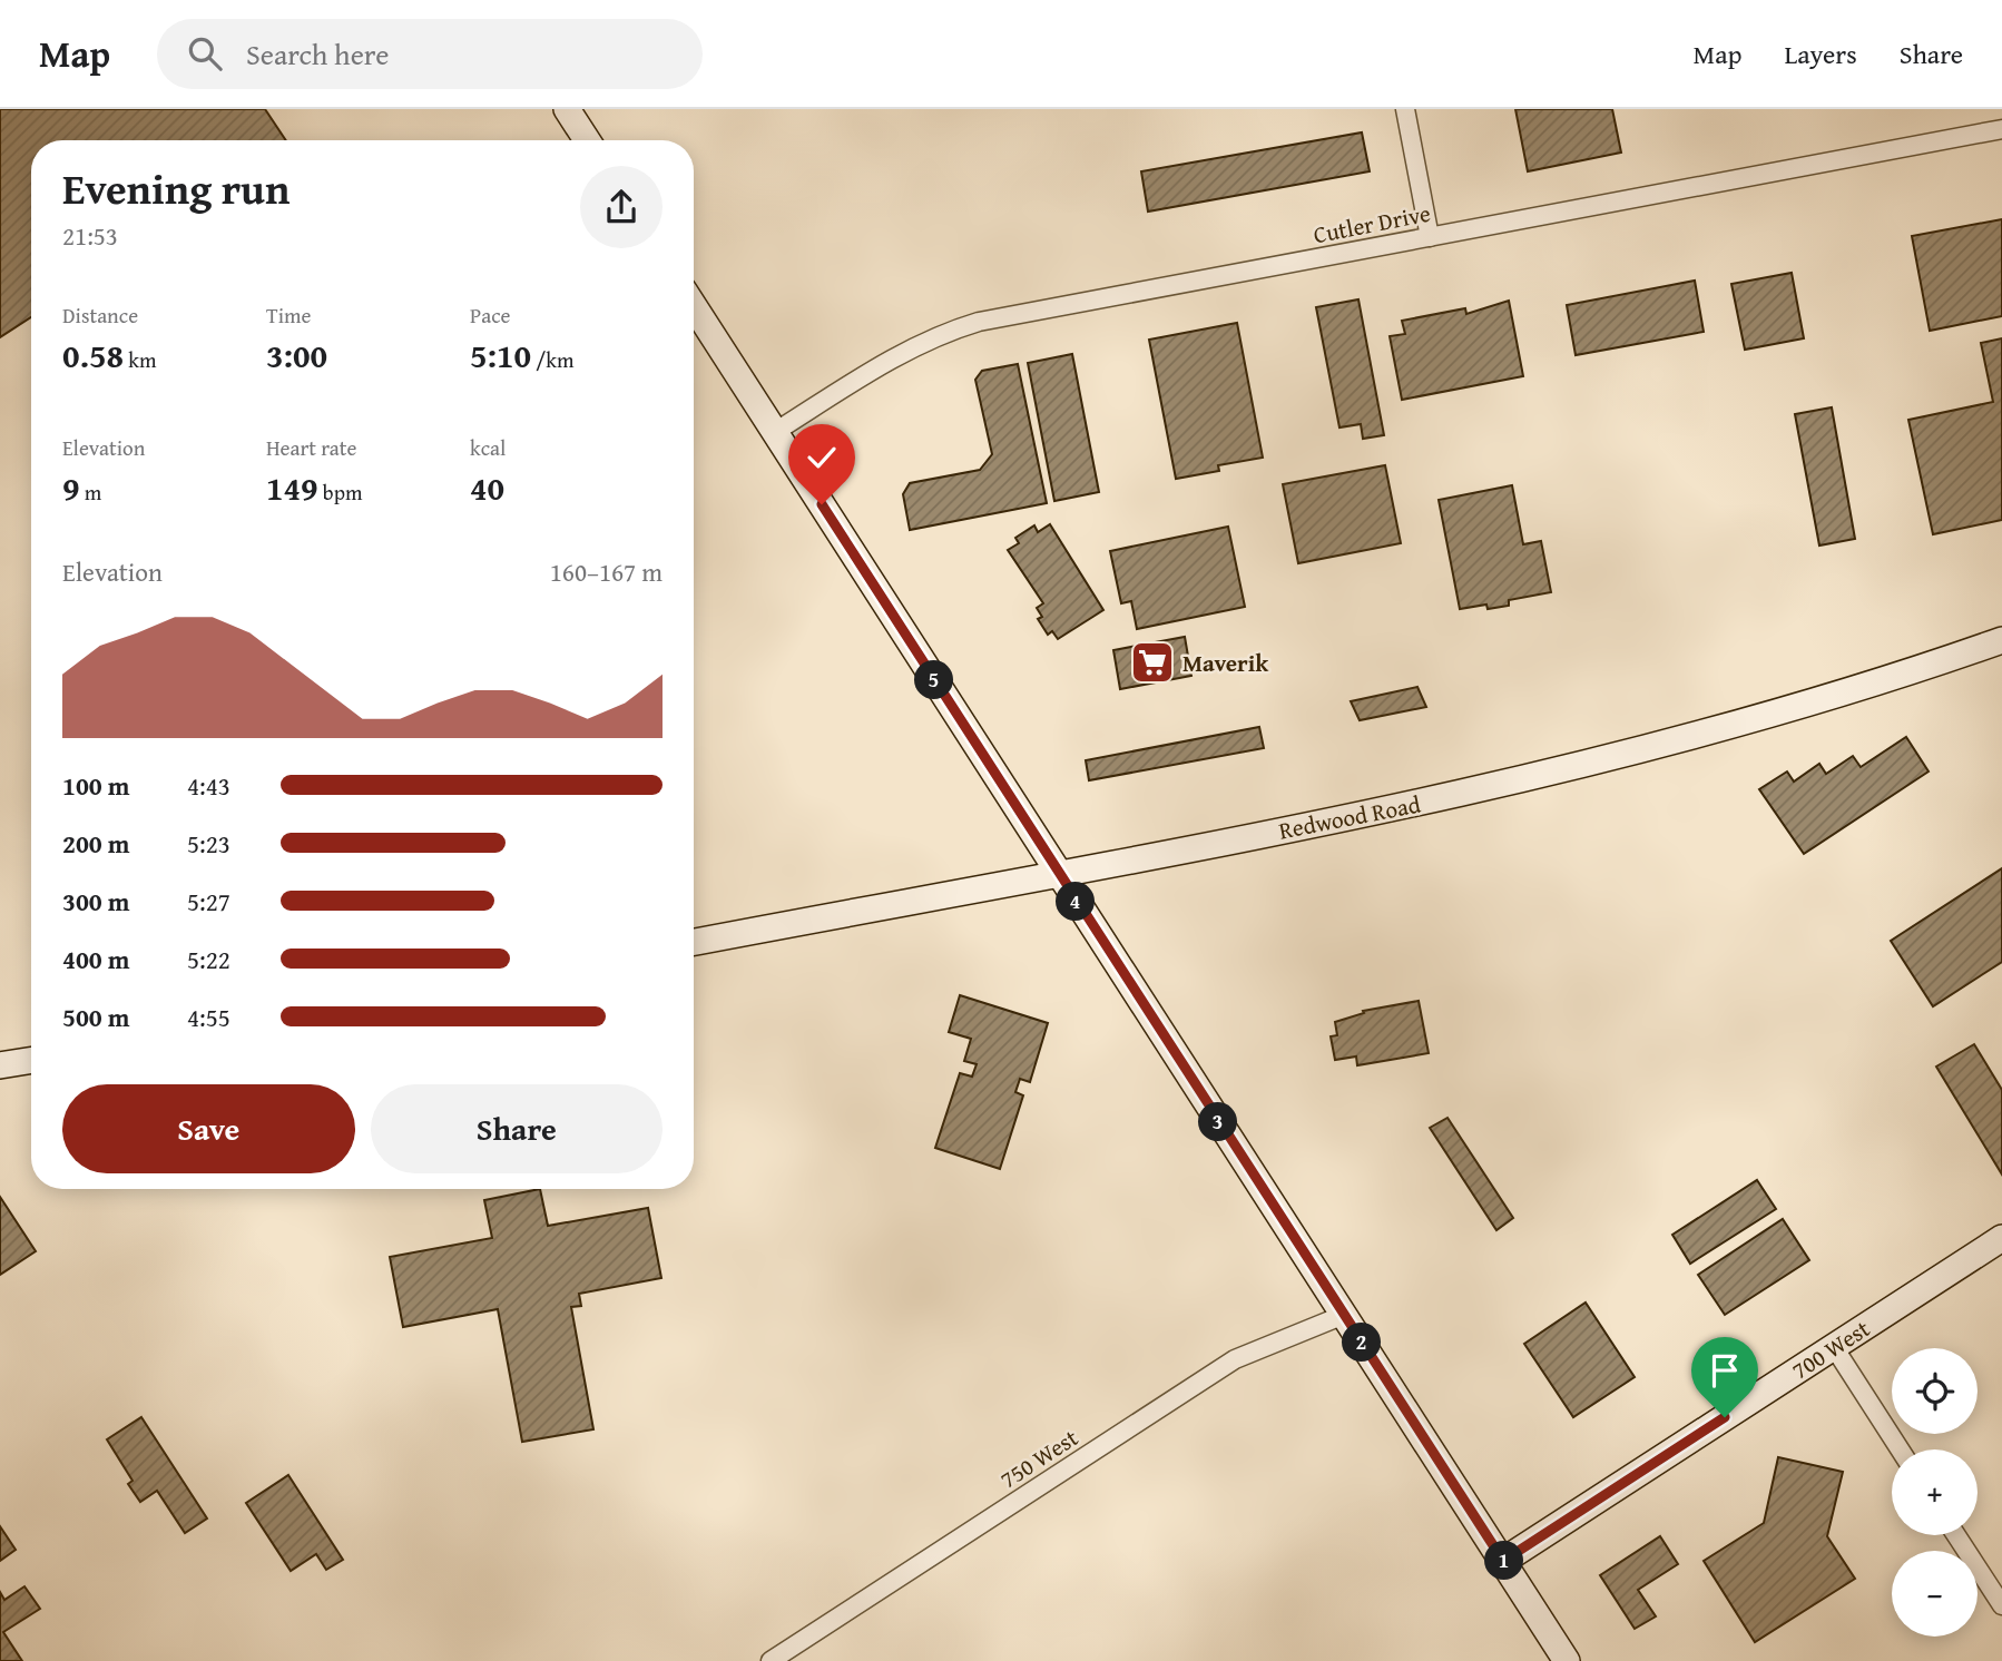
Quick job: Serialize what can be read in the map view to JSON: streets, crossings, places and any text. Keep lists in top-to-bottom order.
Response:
{
  "streets": {
    "main road": ["Redwood Road", "700 West"],
    "street": ["Cutler Drive", "750 West"]
  },
  "places": {
    "supermarket": ["Maverik"]
  },
  "page": {
    "header": "Map",
    "search": "Search here",
    "nav": ["Map", "Layers", "Share"],
    "heading": ["Evening run", "21:53"],
    "stats": [
      ["Distance", "0.58 km"],
      ["Time", "3:00"],
      ["Pace", "5:10 /km"],
      ["Elevation", "9 m"],
      ["Heart rate", "149 bpm"],
      ["kcal", "40"]
    ],
    "chart": ["Elevation", "160–167 m"],
    "pins": [
      "5",
      "4",
      "3",
      "2",
      "1"
    ],
    "list": [
      {
        "name": "100 m",
        "note": "4:43"
      },
      {
        "name": "200 m",
        "note": "5:23"
      },
      {
        "name": "300 m",
        "note": "5:27"
      },
      {
        "name": "400 m",
        "note": "5:22"
      },
      {
        "name": "500 m",
        "note": "4:55"
      }
    ],
    "buttons": ["Save", "Share"],
    "map_buttons": ["+", "−"]
  }
}
